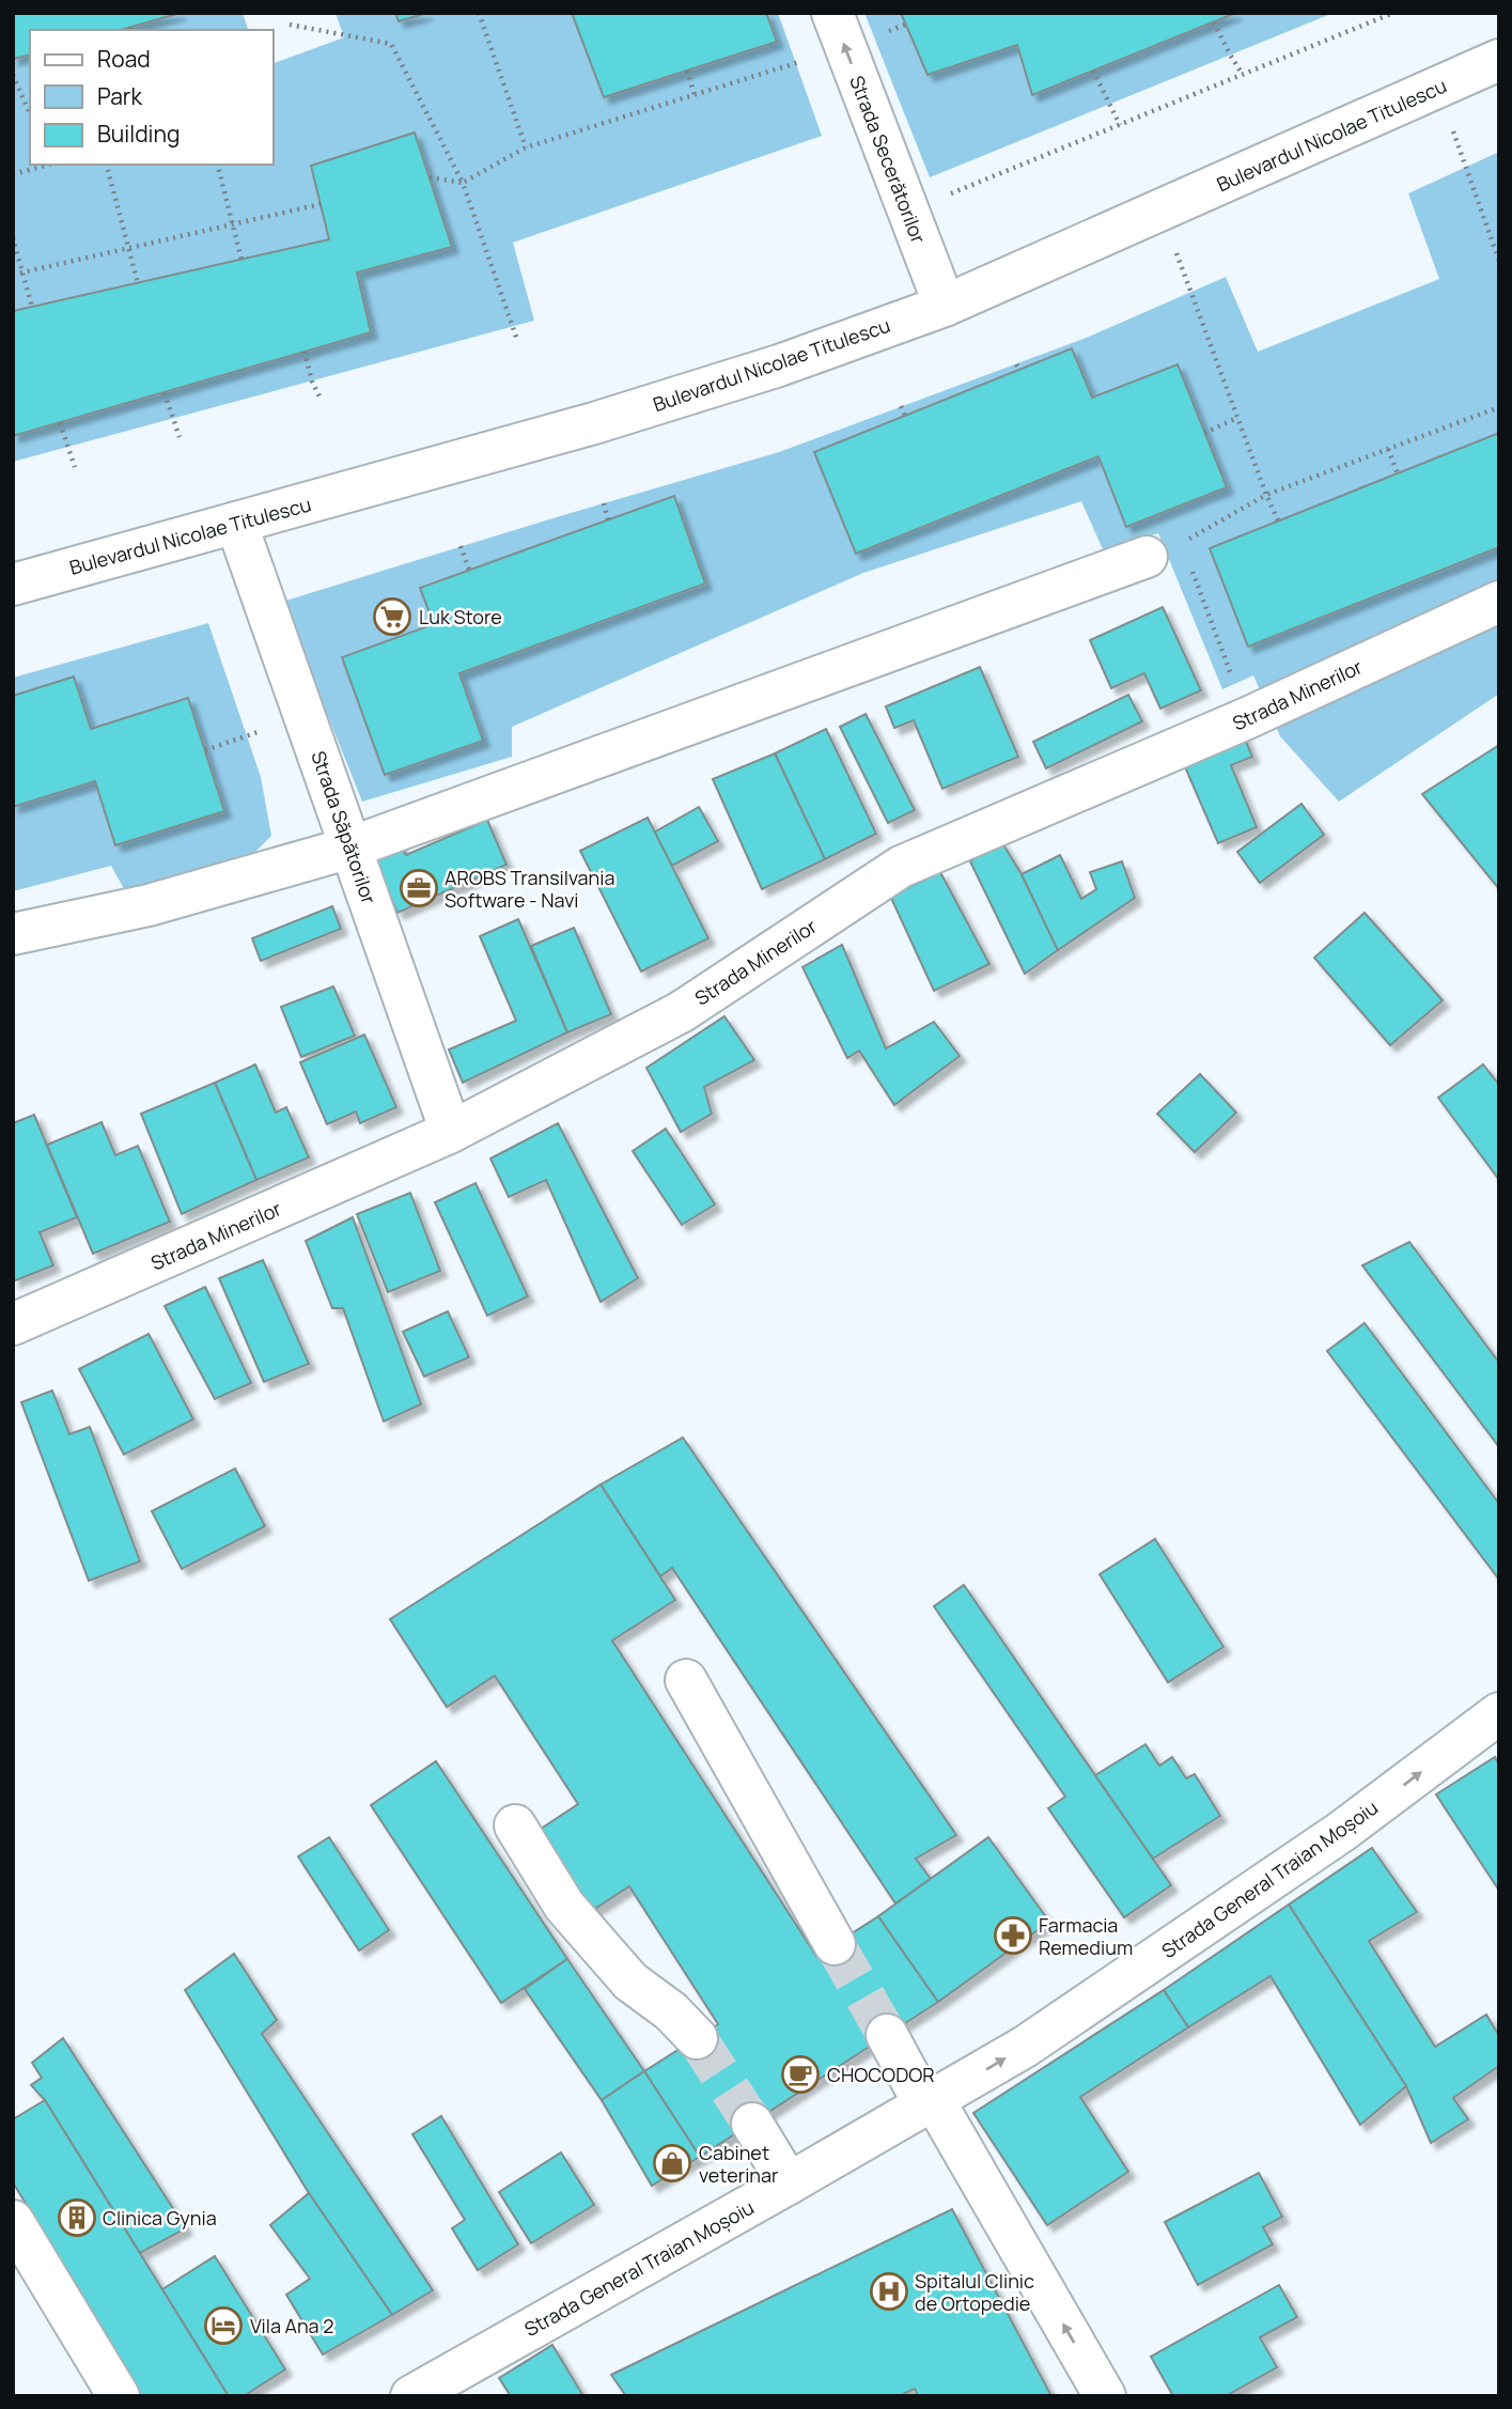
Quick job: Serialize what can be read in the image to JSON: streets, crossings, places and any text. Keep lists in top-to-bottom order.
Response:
{
  "streets": {
    "street": [
      "Bulevardul Nicolae Titulescu",
      "Strada Secerătorilor",
      "Strada Minerilor",
      "Strada Săpătorilor",
      "Strada General Traian Moșoiu"
    ]
  },
  "crossings": [
    ["Bulevardul Nicolae Titulescu", "Strada Secerătorilor"],
    ["Bulevardul Nicolae Titulescu", "Strada Săpătorilor"],
    ["Strada Minerilor", "Strada Săpătorilor"]
  ],
  "one_way": ["Strada Secerătorilor", "Strada General Traian Moșoiu"],
  "places": {
    "supermarket": ["Luk Store"],
    "office": ["AROBS Transilvania Software - Navi"],
    "pharmacy": ["Farmacia Remedium"],
    "cafe": ["CHOCODOR"],
    "shop": ["Cabinet veterinar"],
    "building": ["Clinica Gynia"],
    "hospital": ["Spitalul Clinic de Ortopedie"],
    "hotel": ["Vila Ana 2"]
  },
  "legend": ["Road", "Park", "Building"]
}
